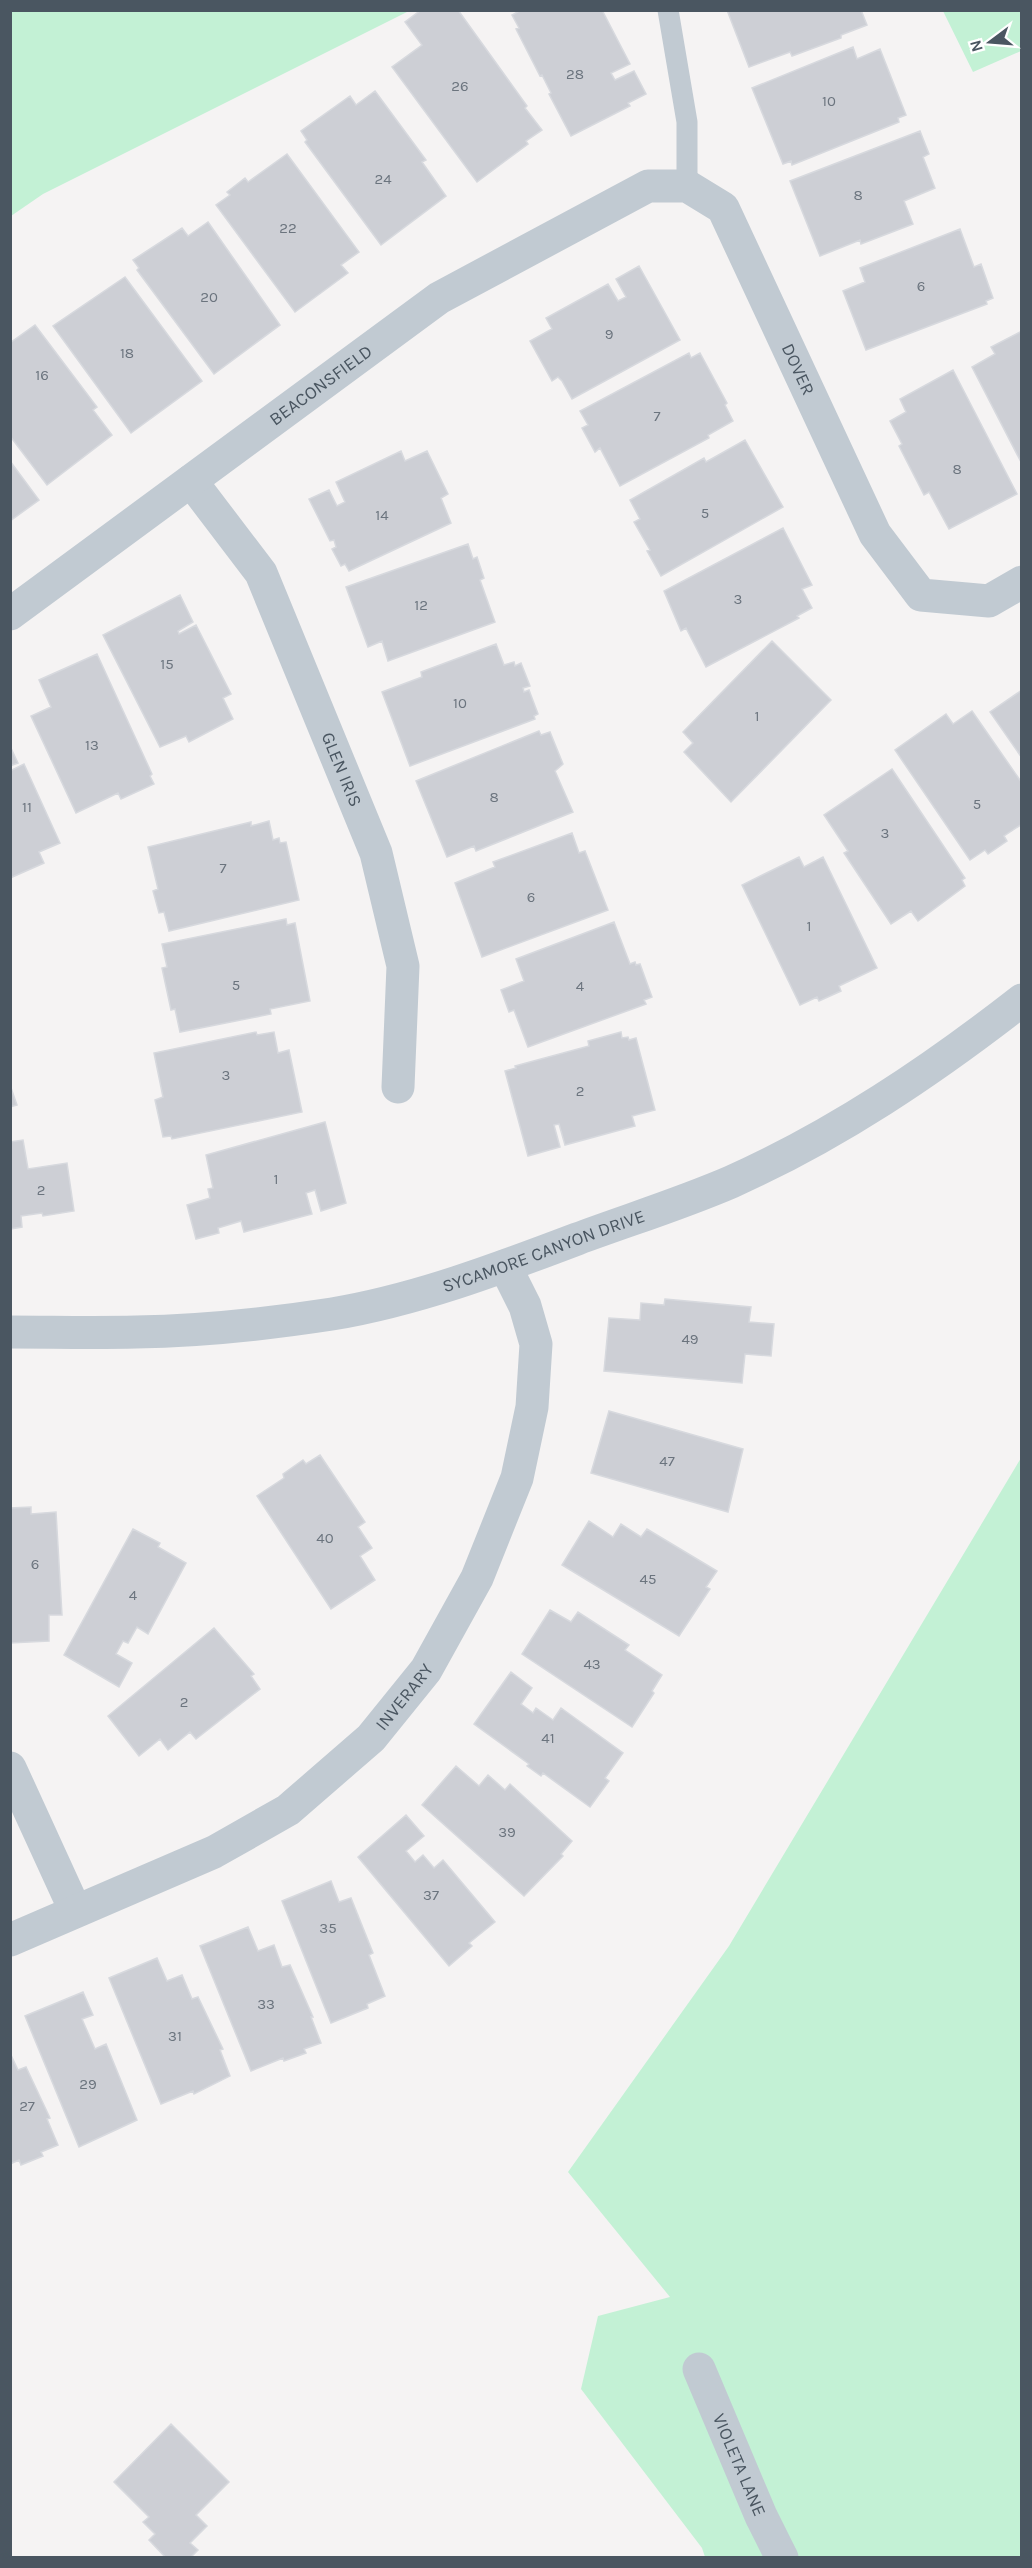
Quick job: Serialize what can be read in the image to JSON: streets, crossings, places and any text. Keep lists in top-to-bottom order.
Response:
{
  "streets": {
    "street": [
      "DOVER",
      "BEACONSFIELD",
      "GLEN IRIS",
      "SYCAMORE CANYON DRIVE",
      "INVERARY",
      "VIOLETA LANE"
    ]
  },
  "crossings": [
    ["DOVER", "BEACONSFIELD"],
    ["BEACONSFIELD", "GLEN IRIS"],
    ["SYCAMORE CANYON DRIVE", "INVERARY"]
  ],
  "house_numbers": [
    "28",
    "26",
    "10",
    "24",
    "8",
    "22",
    "6",
    "20",
    "9",
    "18",
    "16",
    "7",
    "8",
    "5",
    "14",
    "3",
    "12",
    "15",
    "10",
    "1",
    "13",
    "8",
    "5",
    "11",
    "3",
    "7",
    "6",
    "1",
    "5",
    "4",
    "3",
    "2",
    "1",
    "2",
    "49",
    "47",
    "40",
    "6",
    "45",
    "4",
    "43",
    "2",
    "41",
    "39",
    "37",
    "35",
    "33",
    "31",
    "29",
    "27"
  ],
  "north": "left"
}
